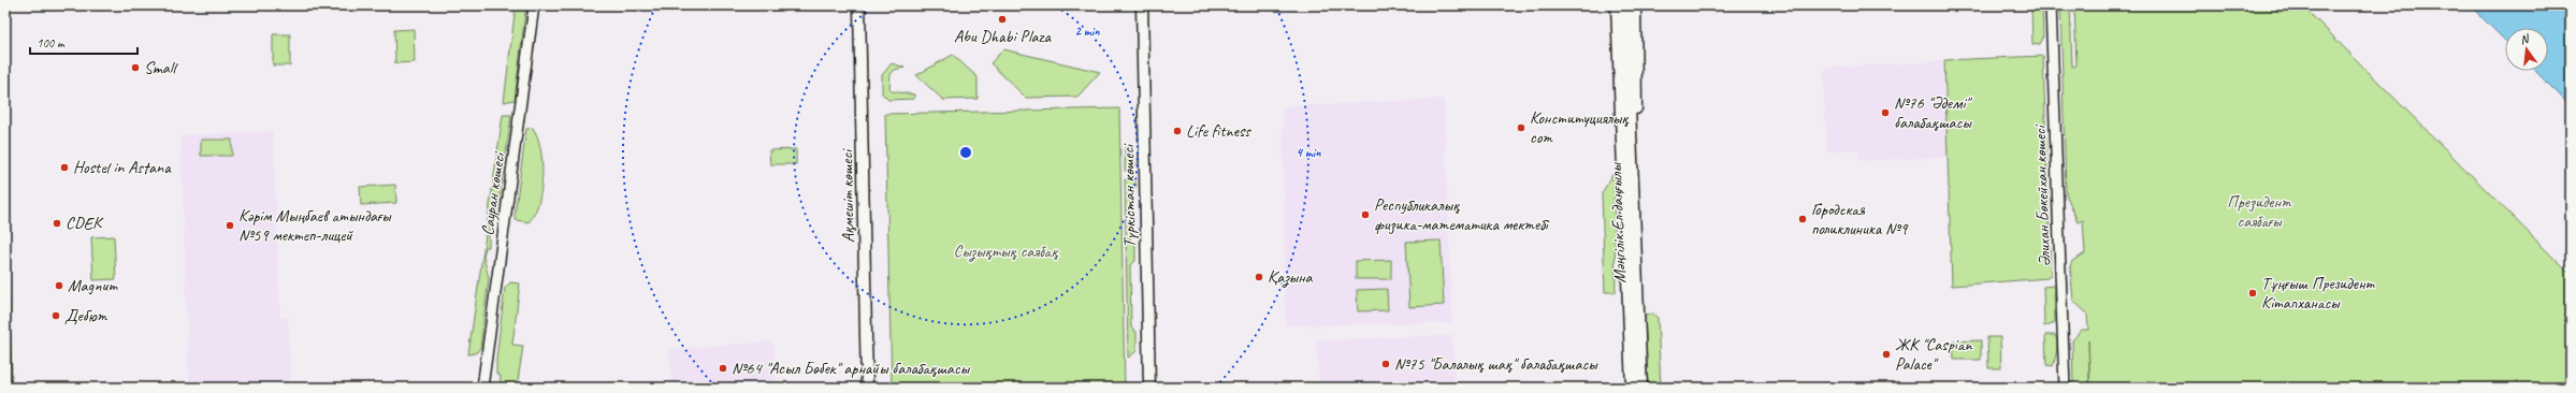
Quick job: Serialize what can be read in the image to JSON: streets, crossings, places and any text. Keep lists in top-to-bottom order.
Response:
{
  "streets": {
    "main road": ["Ақмешіт көшесі", "Түркістан көшесі", "Мәңгілік Ел даңғылы"],
    "street": ["Сауран көшесі", "Әлихан Бөкейхан көшесі"]
  },
  "parks": ["Президент саябағы", "Сызықтық саябақ"],
  "places": [
    "Abu Dhabi Plaza",
    "Small",
    "№76 \"Әдемі\" балабақшасы",
    "Конституциялық сот",
    "Life fitness",
    "Hostel in Astana",
    "Республикалық физика-математика мектебі",
    "Городская поликлиника №9",
    "CDEK",
    "Кәрім Мыңбаев атындағы №59 мектеп-лицей",
    "Қазына",
    "Magnum",
    "Тұңғыш Президент Кітапханасы",
    "Дебют",
    "ЖК \"Caspian Palace\"",
    "№75 \"Балалық шақ\" балабақшасы",
    "№64 \"Асыл Бөбек\" арнайы балабақшасы"
  ],
  "scale_bar": "100 m",
  "north": "top",
  "rings": ["2 min", "4 min"]
}
